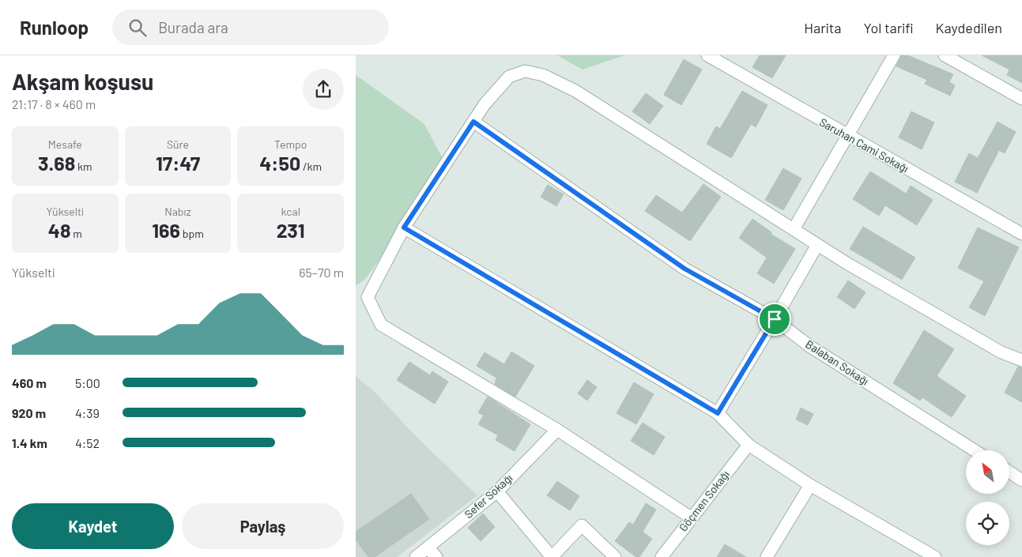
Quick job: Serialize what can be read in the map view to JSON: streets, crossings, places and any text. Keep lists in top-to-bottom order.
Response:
{
  "streets": {
    "street": [
      "Saruhan Cami Sokağı",
      "Balaban Sokağı",
      "Sefer Sokağı",
      "Göçmen Sokağı"
    ]
  },
  "north": "top left",
  "page": {
    "header": "Runloop",
    "search": "Burada ara",
    "nav": ["Harita", "Yol tarifi", "Kaydedilen"],
    "heading": ["Akşam koşusu", "21:17 · 8 × 460 m"],
    "stats": [
      ["Mesafe", "3.68 km"],
      ["Süre", "17:47"],
      ["Tempo", "4:50 /km"],
      ["Yükselti", "48 m"],
      ["Nabız", "166 bpm"],
      ["kcal", "231"]
    ],
    "chart": ["Yükselti", "65–70 m"],
    "list": [
      {
        "name": "460 m",
        "note": "5:00"
      },
      {
        "name": "920 m",
        "note": "4:39"
      },
      {
        "name": "1.4 km",
        "note": "4:52"
      }
    ],
    "buttons": ["Kaydet", "Paylaş"]
  }
}
